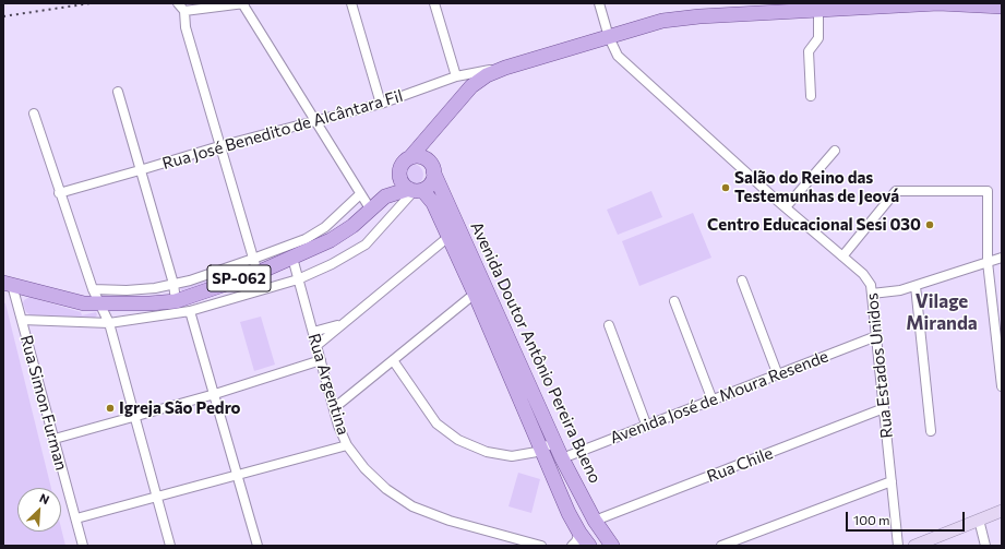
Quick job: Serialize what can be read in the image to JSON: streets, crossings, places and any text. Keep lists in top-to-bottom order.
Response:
{
  "streets": {
    "main road": ["SP-062", "Avenida Doutor Antônio Pereira Bueno"],
    "street": [
      "Rua José Benedito de Alcântara Fil",
      "Rua Estados Unidos",
      "Rua Argentina",
      "Avenida José de Moura Resende",
      "Rua Simon Furman",
      "Rua Chile"
    ]
  },
  "crossings": [
    ["Rua José Benedito de Alcântara Fil", "SP-062"],
    ["SP-062", "Avenida Doutor Antônio Pereira Bueno"],
    ["SP-062", "Rua Estados Unidos"],
    ["SP-062", "Rua Argentina"],
    ["SP-062", "Rua Simon Furman"],
    ["Avenida Doutor Antônio Pereira Bueno", "Avenida José de Moura Resende"],
    ["Avenida Doutor Antônio Pereira Bueno", "Rua Chile"],
    ["Rua Estados Unidos", "Avenida José de Moura Resende"],
    ["Rua Estados Unidos", "Rua Chile"]
  ],
  "districts": ["Vilage Miranda"],
  "places": ["Salão do Reino das Testemunhas de Jeová", "Centro Educacional Sesi 030", "Igreja São Pedro"],
  "scale_bar": "100 m",
  "north": "top right"
}
